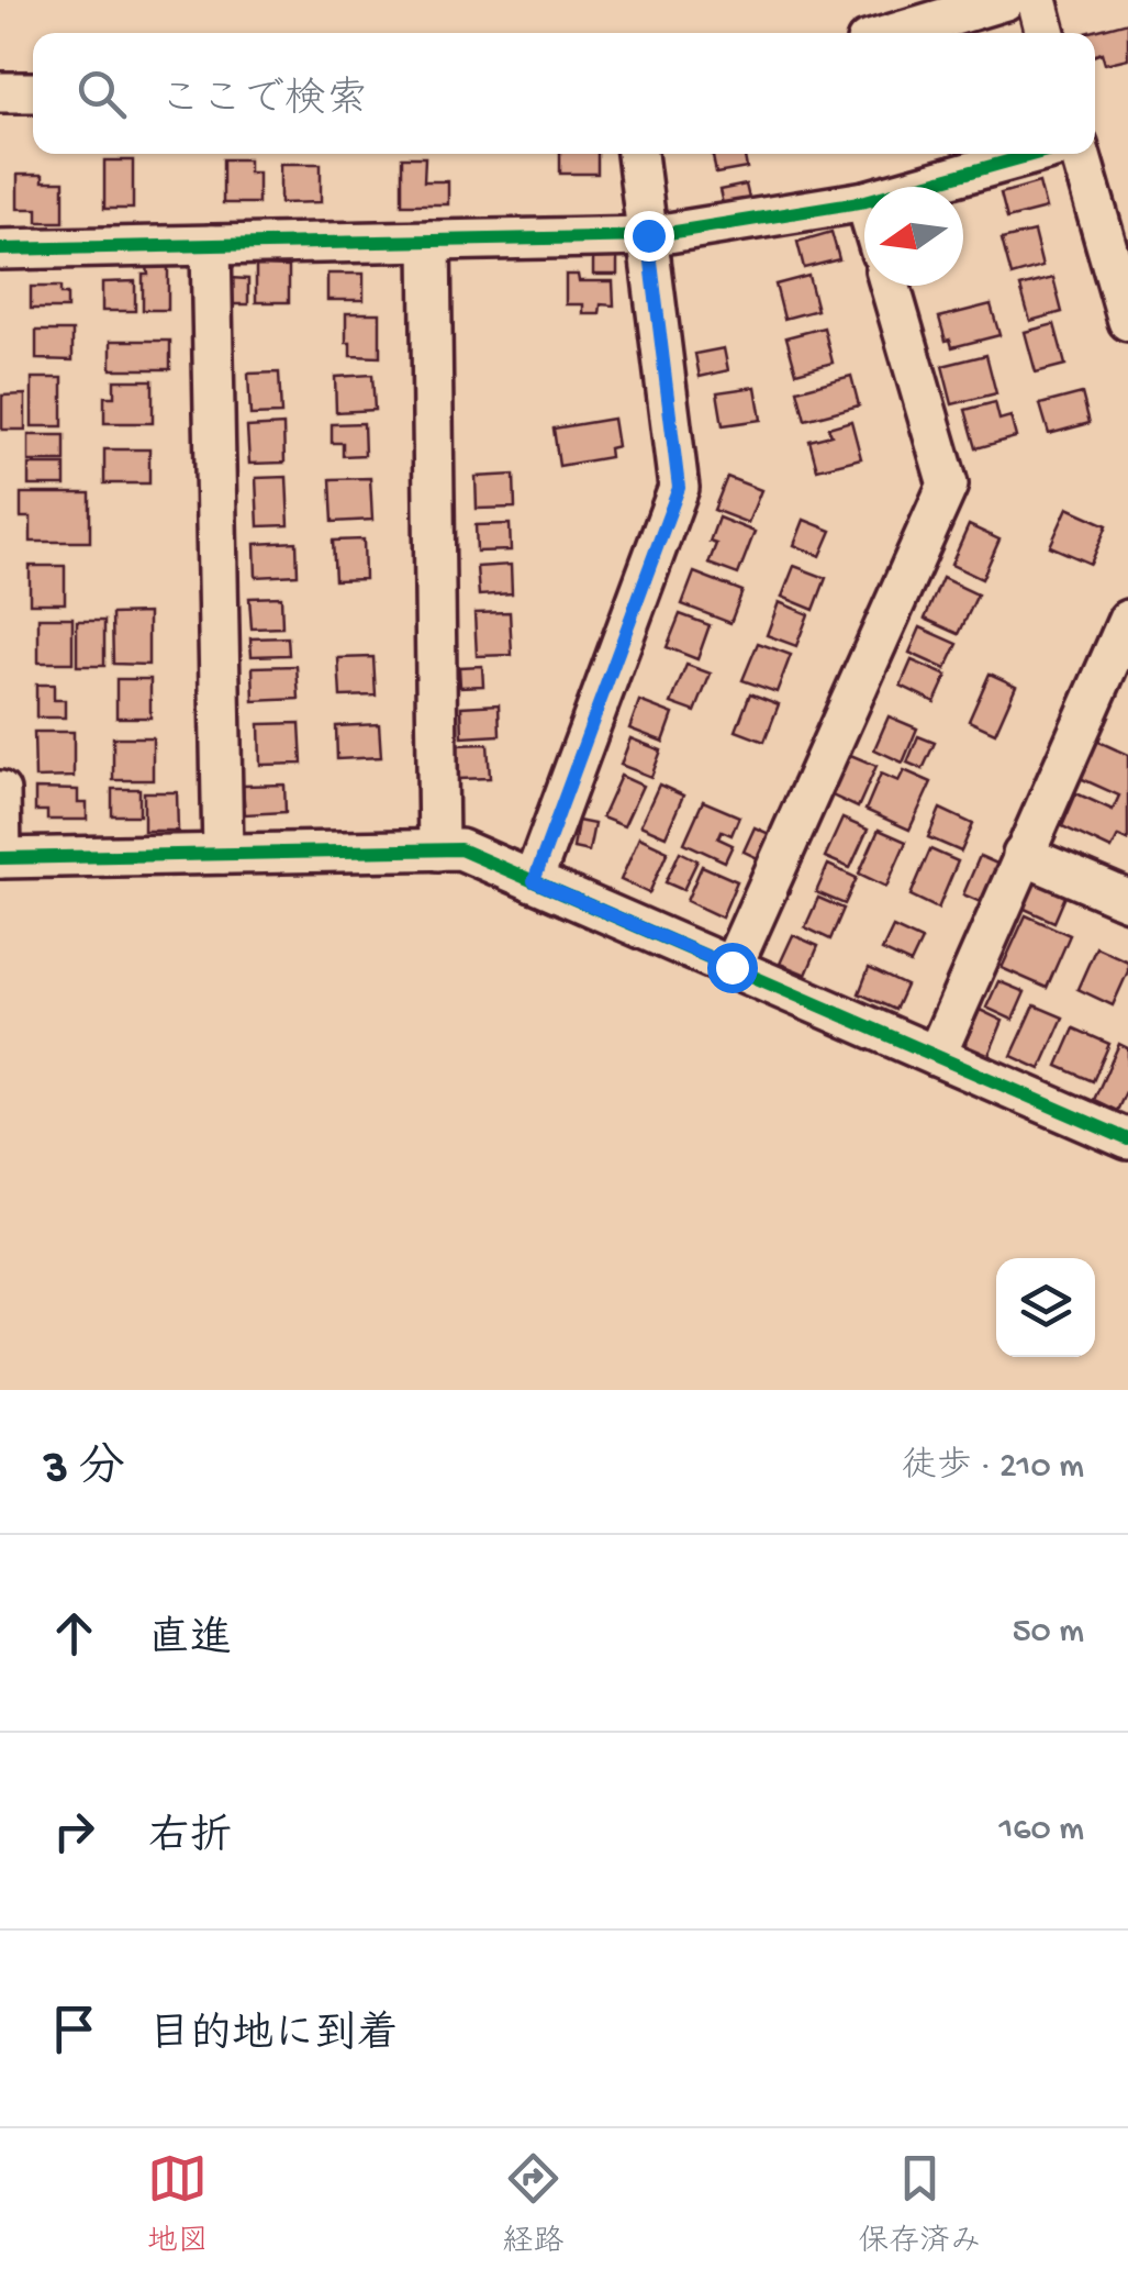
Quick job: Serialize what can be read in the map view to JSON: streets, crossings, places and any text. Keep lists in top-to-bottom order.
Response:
{
  "north": "left",
  "page": {
    "search": "ここで検索",
    "heading": ["3 分", "徒歩 · 210 m"],
    "list": [
      ["直進", "50 m"],
      ["右折", "160 m"],
      "目的地に到着"
    ],
    "nav": ["地図", "経路", "保存済み"]
  }
}
